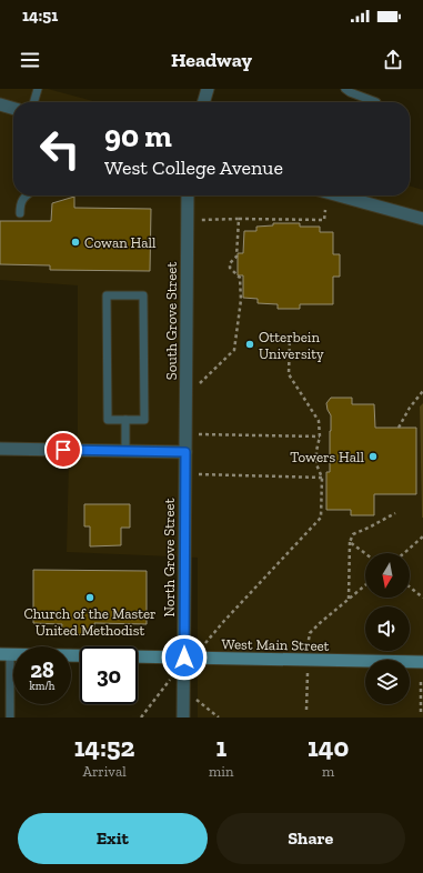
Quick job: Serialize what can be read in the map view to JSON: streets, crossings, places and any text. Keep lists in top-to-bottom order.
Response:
{
  "streets": {
    "main road": ["West Main Street"],
    "street": ["South Grove Street", "North Grove Street"]
  },
  "crossings": [
    ["South Grove Street", "North Grove Street"],
    ["North Grove Street", "West Main Street"]
  ],
  "places": [
    "Cowan Hall",
    "Otterbein University",
    "Towers Hall",
    "Church of the Master United Methodist"
  ],
  "north": "bottom",
  "page": {
    "status": "14:51",
    "header": "Headway",
    "turn": ["90 m", "West College Avenue"],
    "speed": "28 km/h",
    "limit": "30",
    "eta": [
      "14:52",
      "Arrival",
      "1",
      "min",
      "140",
      "m"
    ],
    "buttons": ["Exit", "Share"]
  }
}
